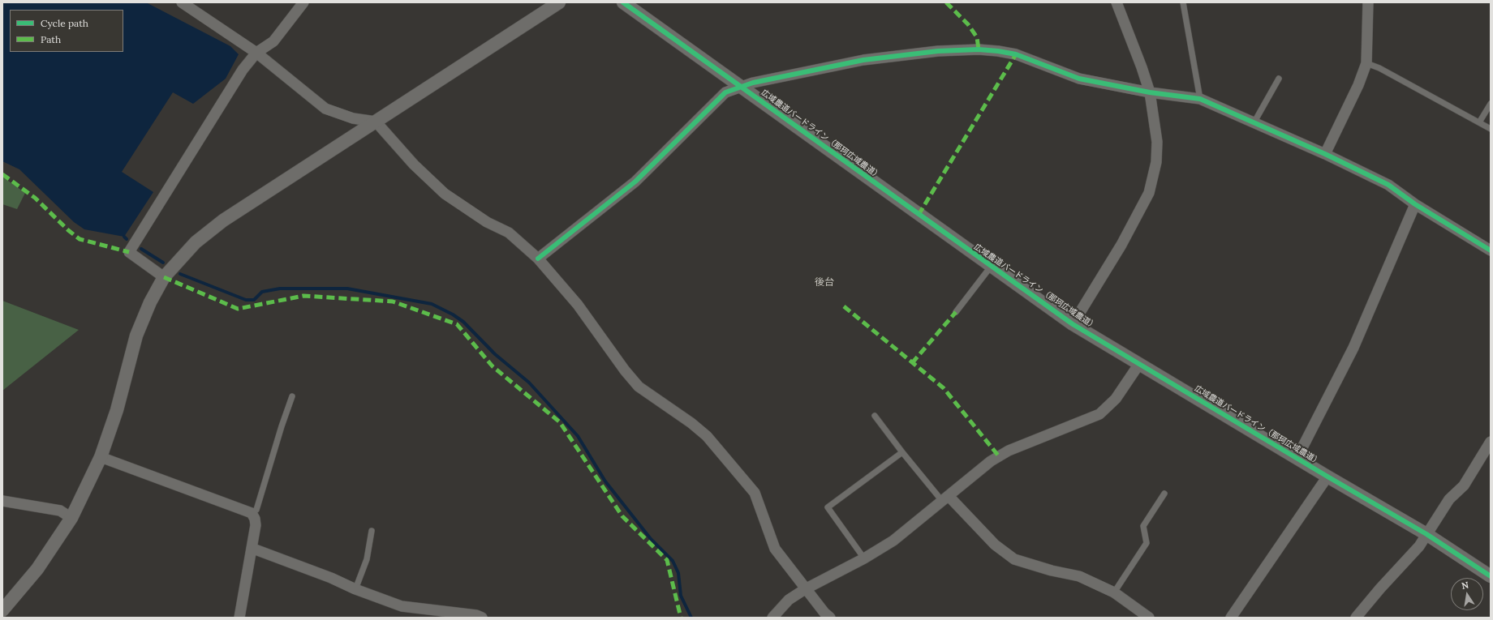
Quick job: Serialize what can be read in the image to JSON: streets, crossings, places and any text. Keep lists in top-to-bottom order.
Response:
{
  "streets": {
    "street": ["広域農道バードライン（那珂広域農道）"]
  },
  "districts": ["後台"],
  "legend": ["Cycle path", "Path"],
  "north": "top"
}
